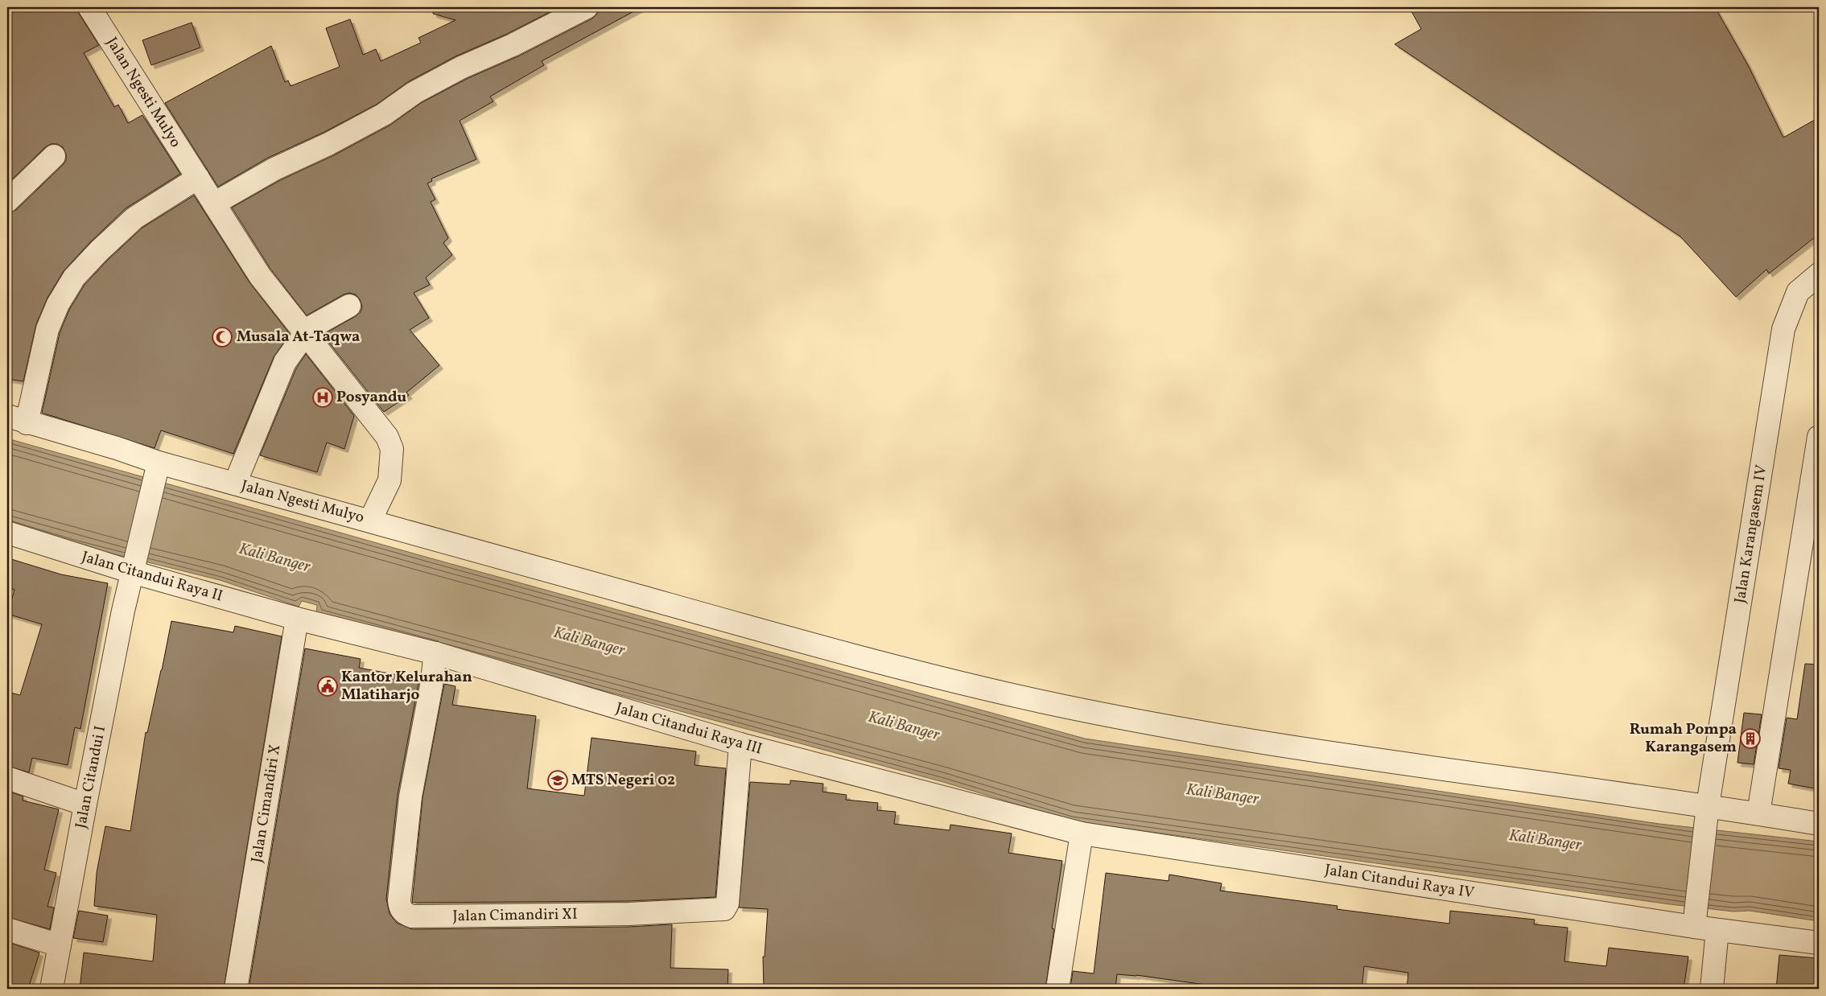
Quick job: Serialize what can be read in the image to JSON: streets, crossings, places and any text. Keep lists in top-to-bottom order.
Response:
{
  "streets": {
    "street": [
      "Jalan Ngesti Mulyo",
      "Jalan Karangasem IV",
      "Jalan Citandui Raya II",
      "Jalan Citandui Raya III",
      "Jalan Citandui I",
      "Jalan Cimandiri X",
      "Jalan Citandui Raya IV",
      "Jalan Cimandiri XI"
    ]
  },
  "crossings": [
    ["Jalan Ngesti Mulyo", "Jalan Citandui I"],
    ["Jalan Karangasem IV", "Jalan Citandui Raya IV"],
    ["Jalan Citandui Raya II", "Jalan Citandui Raya III"],
    ["Jalan Citandui Raya II", "Jalan Citandui I"],
    ["Jalan Citandui Raya II", "Jalan Cimandiri X"],
    ["Jalan Citandui Raya III", "Jalan Cimandiri X"],
    ["Jalan Citandui Raya III", "Jalan Citandui Raya IV"],
    ["Jalan Citandui Raya III", "Jalan Cimandiri XI"]
  ],
  "water": ["Kali Banger"],
  "places": {
    "mosque": ["Musala At-Taqwa"],
    "hospital": ["Posyandu"],
    "public building": ["Kantor Kelurahan Mlatiharjo"],
    "building": ["Rumah Pompa Karangasem"],
    "school or university": ["MTS Negeri 02"]
  }
}
